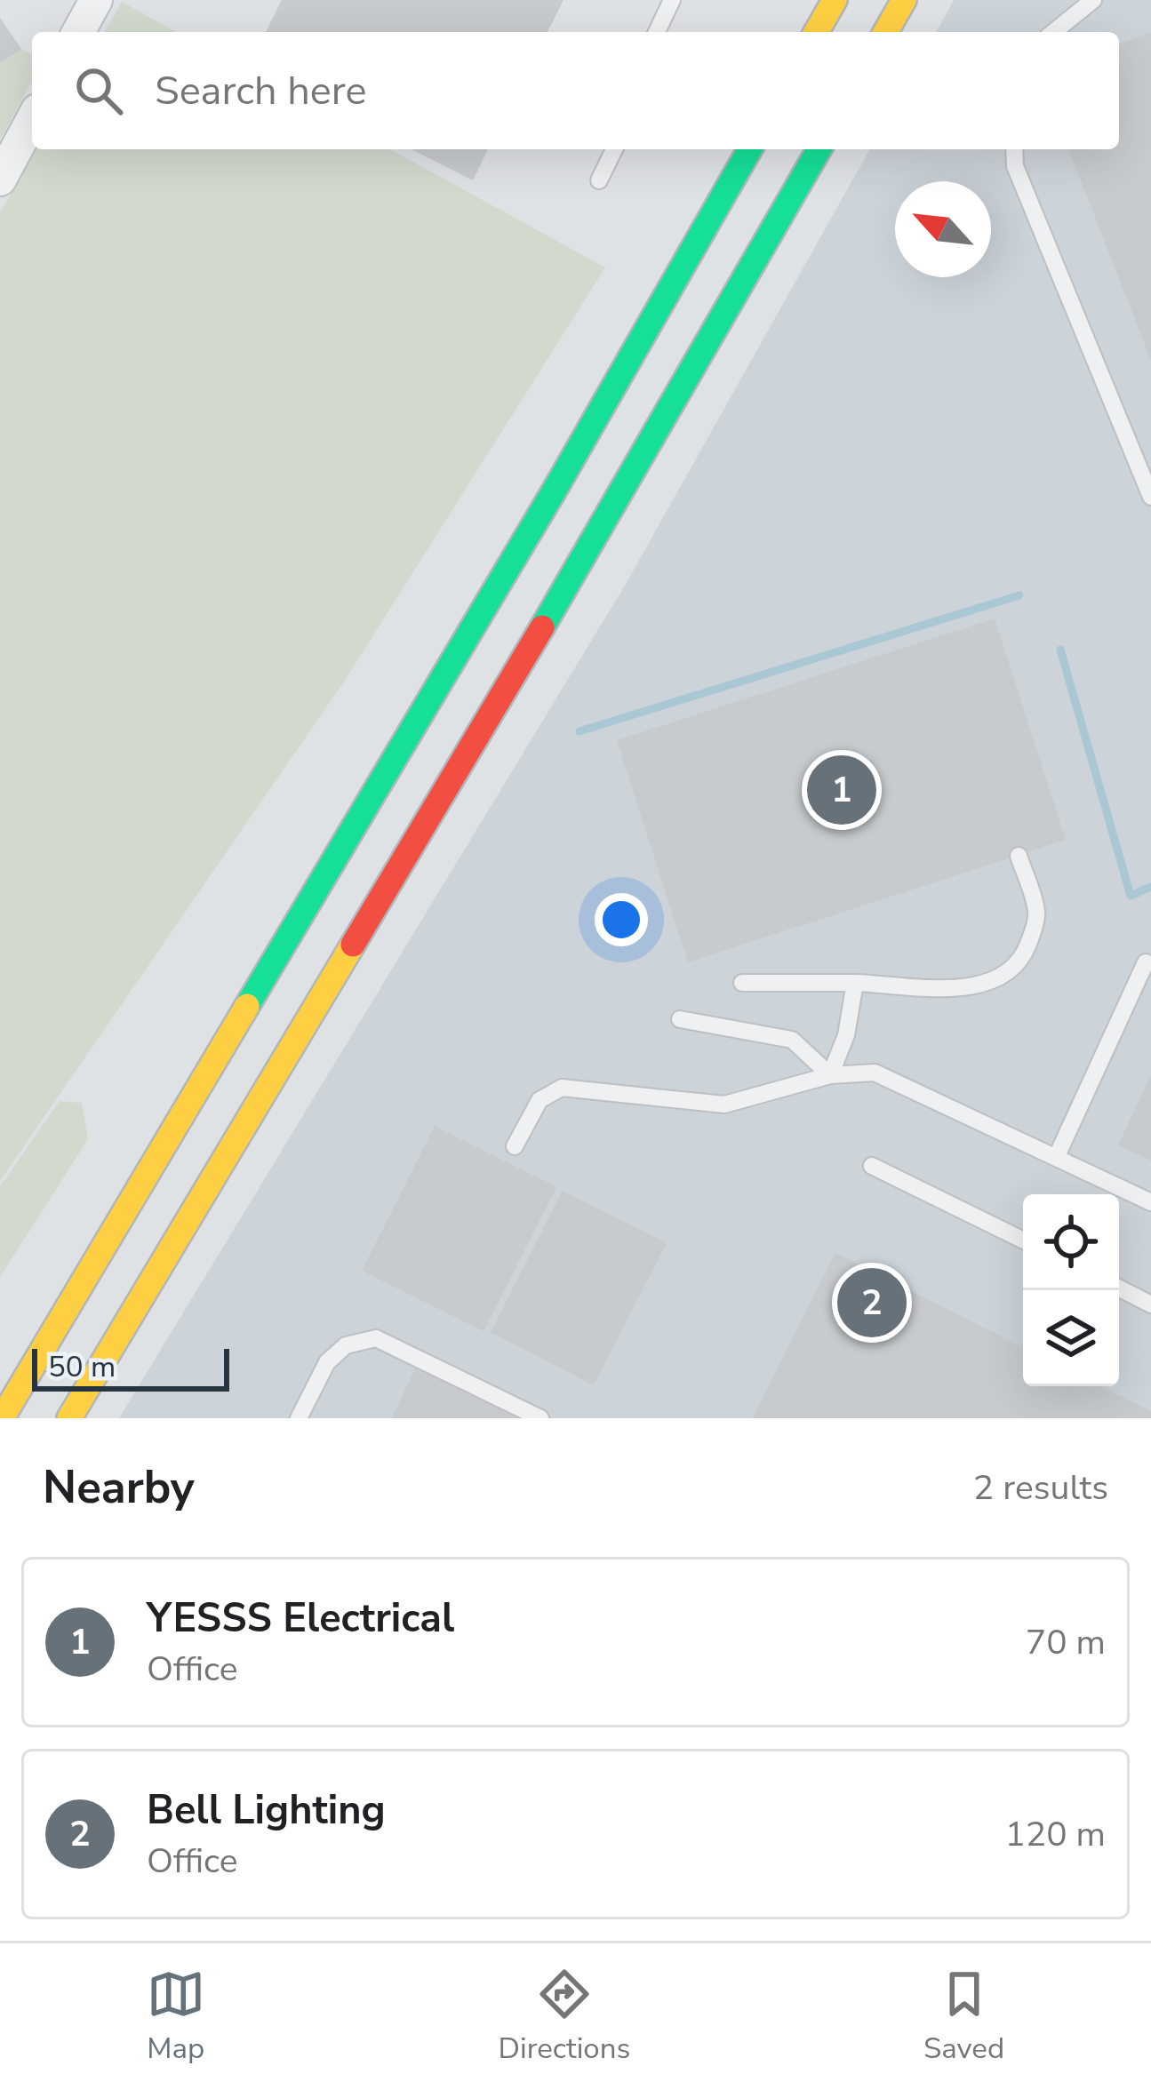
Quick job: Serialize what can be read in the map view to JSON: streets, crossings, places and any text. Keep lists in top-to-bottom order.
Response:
{
  "scale_bar": "50 m",
  "north": "top left",
  "page": {
    "search": "Search here",
    "pins": ["1", "2"],
    "scale": "50 m",
    "heading": ["Nearby", "2 results"],
    "list": [
      {
        "mark": "1",
        "name": "YESSS Electrical",
        "note": "Office",
        "value": "70 m"
      },
      {
        "mark": "2",
        "name": "Bell Lighting",
        "note": "Office",
        "value": "120 m"
      }
    ],
    "nav": ["Map", "Directions", "Saved"]
  }
}
